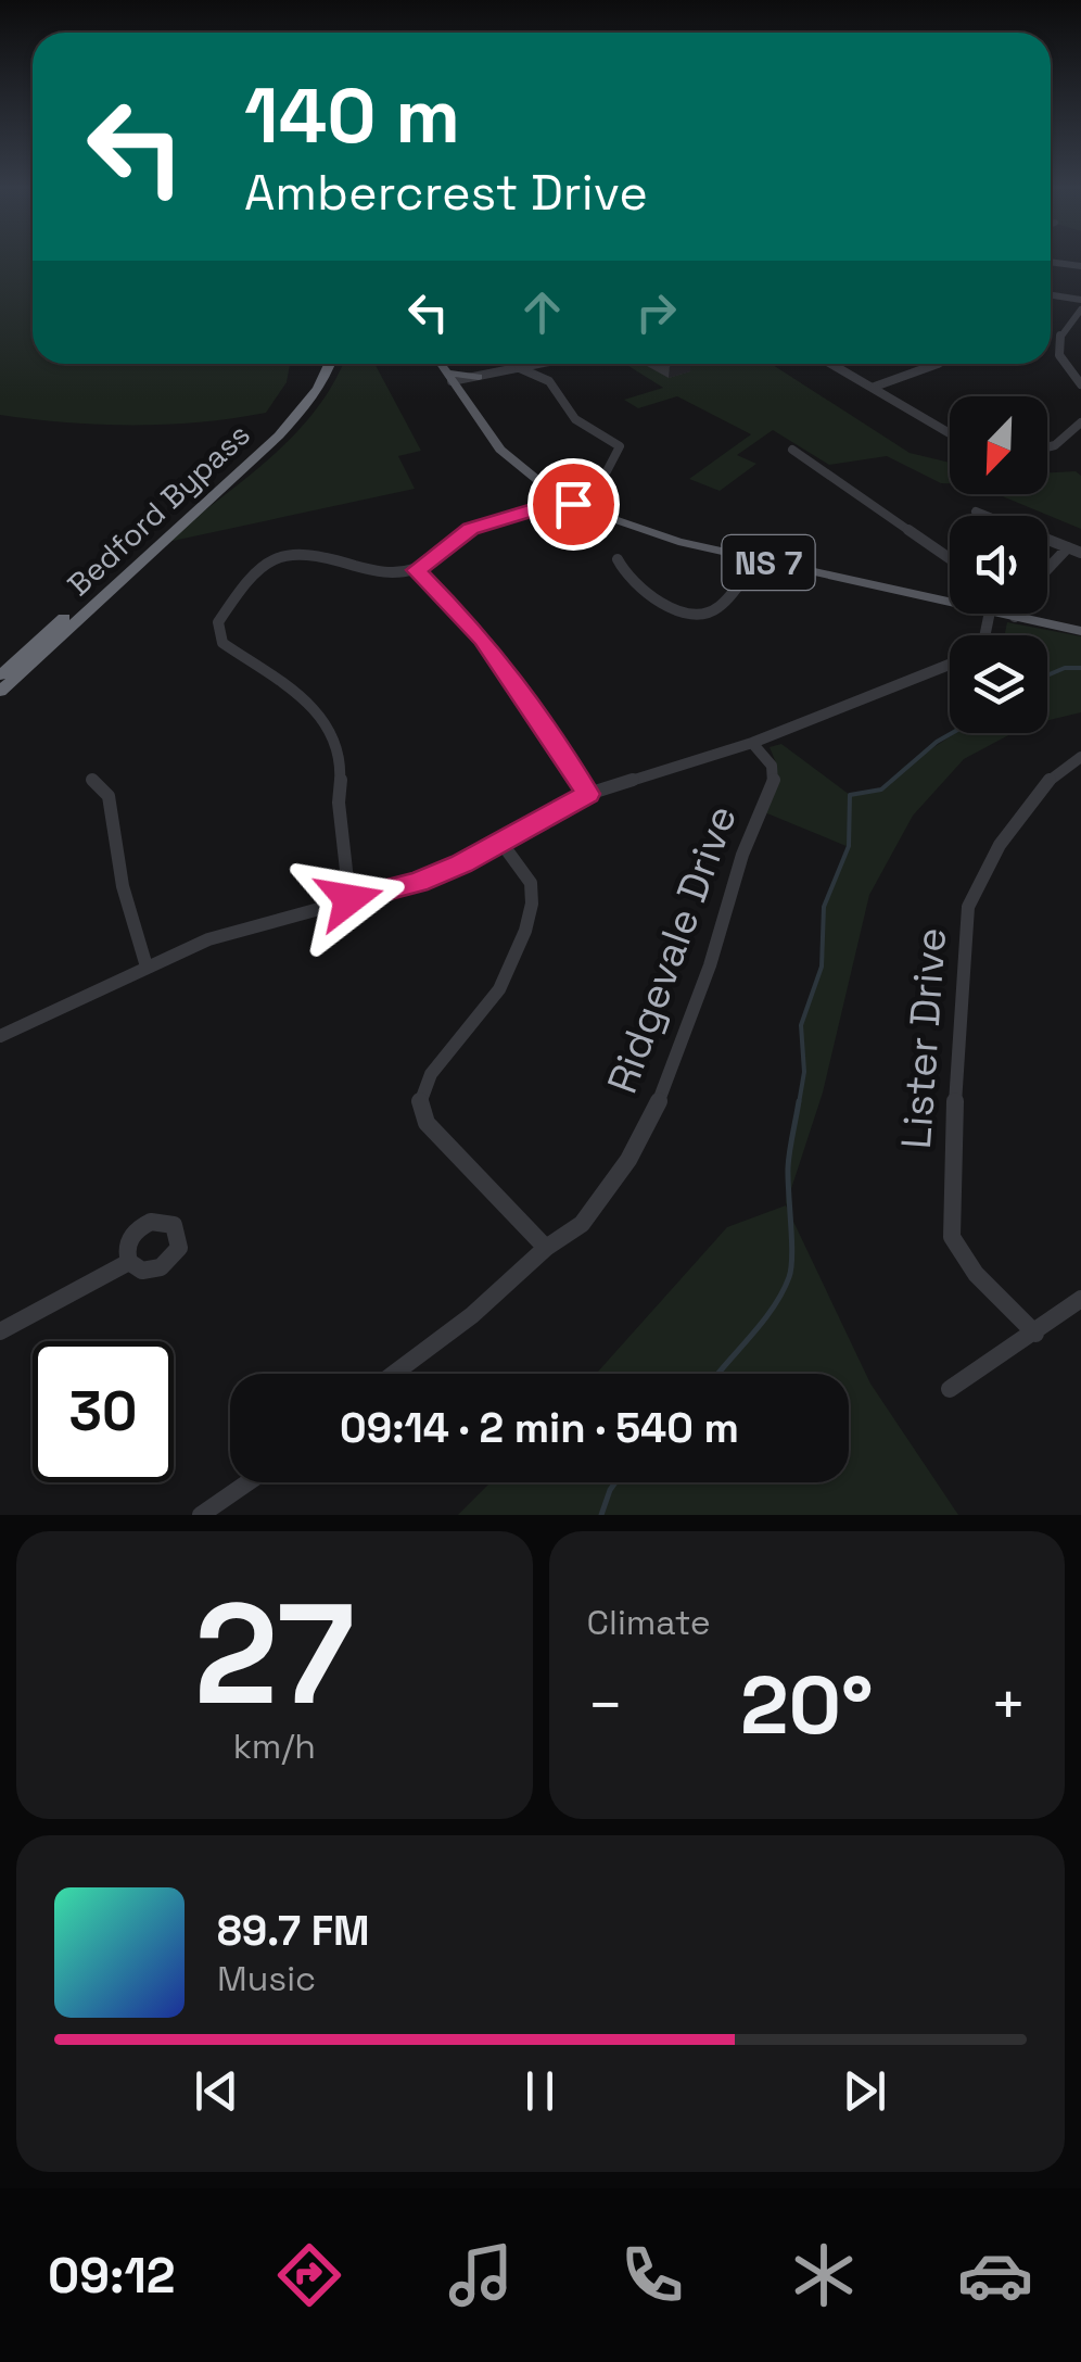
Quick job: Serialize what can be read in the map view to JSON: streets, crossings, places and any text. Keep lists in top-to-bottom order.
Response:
{
  "streets": {
    "highway": ["Bedford Bypass"],
    "main road": ["NS 7"],
    "street": ["Ridgevale Drive", "Lister Drive"]
  },
  "north": "bottom left",
  "page": {
    "turn": ["140 m", "Ambercrest Drive"],
    "limit": "30",
    "trip": "09:14 · 2 min · 540 m",
    "tile": [
      ["27", "km/h"],
      "Climate"
    ],
    "heat": ["−", "20°", "+"],
    "song": ["89.7 FM", "Music"],
    "tabs": "09:12"
  }
}
